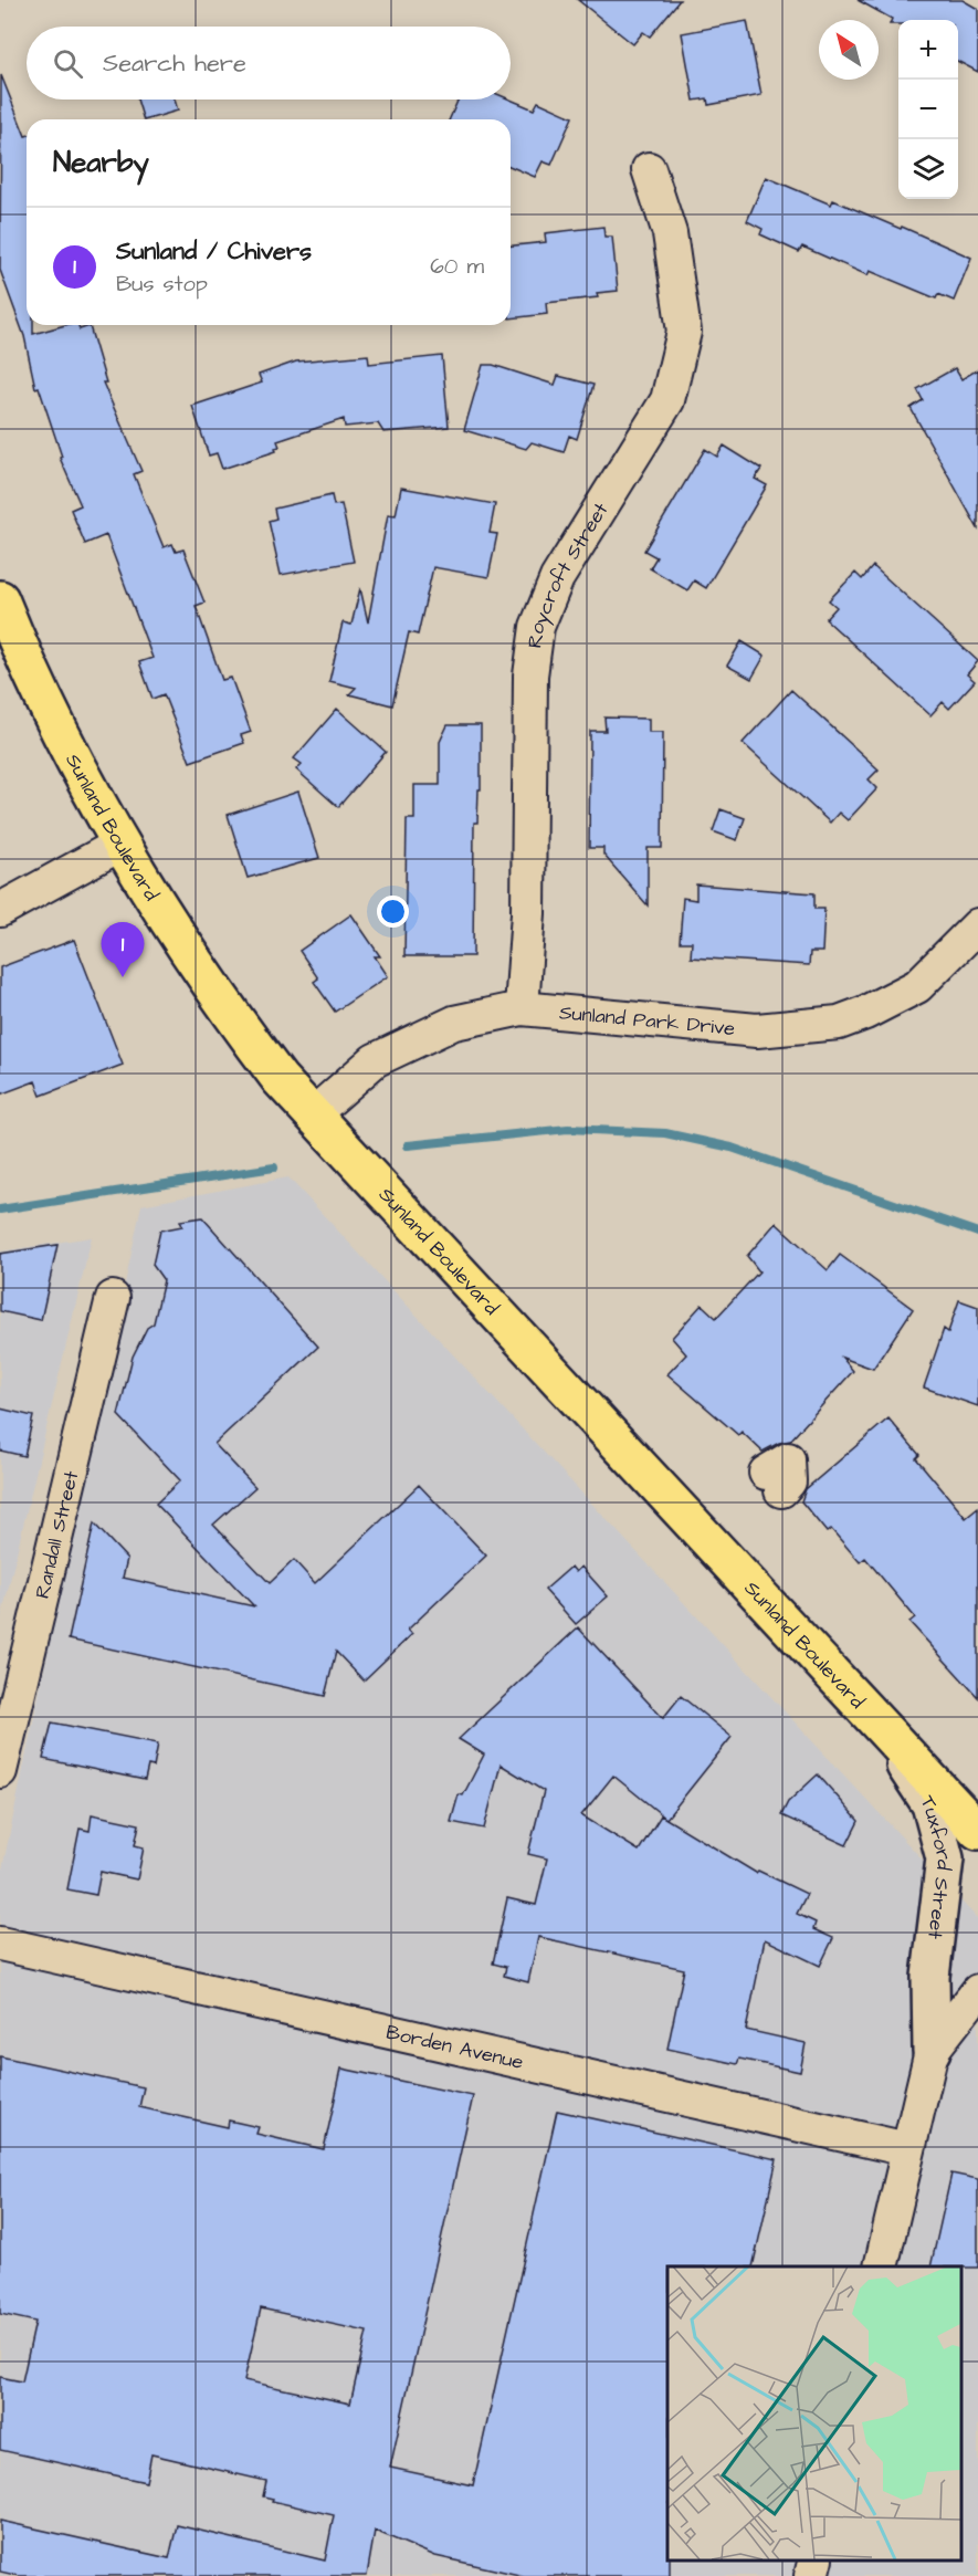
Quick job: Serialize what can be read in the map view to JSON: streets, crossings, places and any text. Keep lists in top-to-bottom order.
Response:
{
  "streets": {
    "main road": ["Sunland Boulevard"],
    "street": [
      "Roycroft Street",
      "Sunland Park Drive",
      "Randall Street",
      "Tuxford Street",
      "Borden Avenue"
    ]
  },
  "crossings": [
    ["Roycroft Street", "Sunland Park Drive"],
    ["Sunland Boulevard", "Sunland Park Drive"],
    ["Sunland Boulevard", "Tuxford Street"],
    ["Tuxford Street", "Borden Avenue"]
  ],
  "north": "top left",
  "page": {
    "map_buttons": ["+", "−"],
    "search": "Search here",
    "heading": "Nearby",
    "list": [
      {
        "mark": "1",
        "name": "Sunland / Chivers",
        "note": "Bus stop",
        "value": "60 m"
      }
    ],
    "pins": "1"
  }
}
